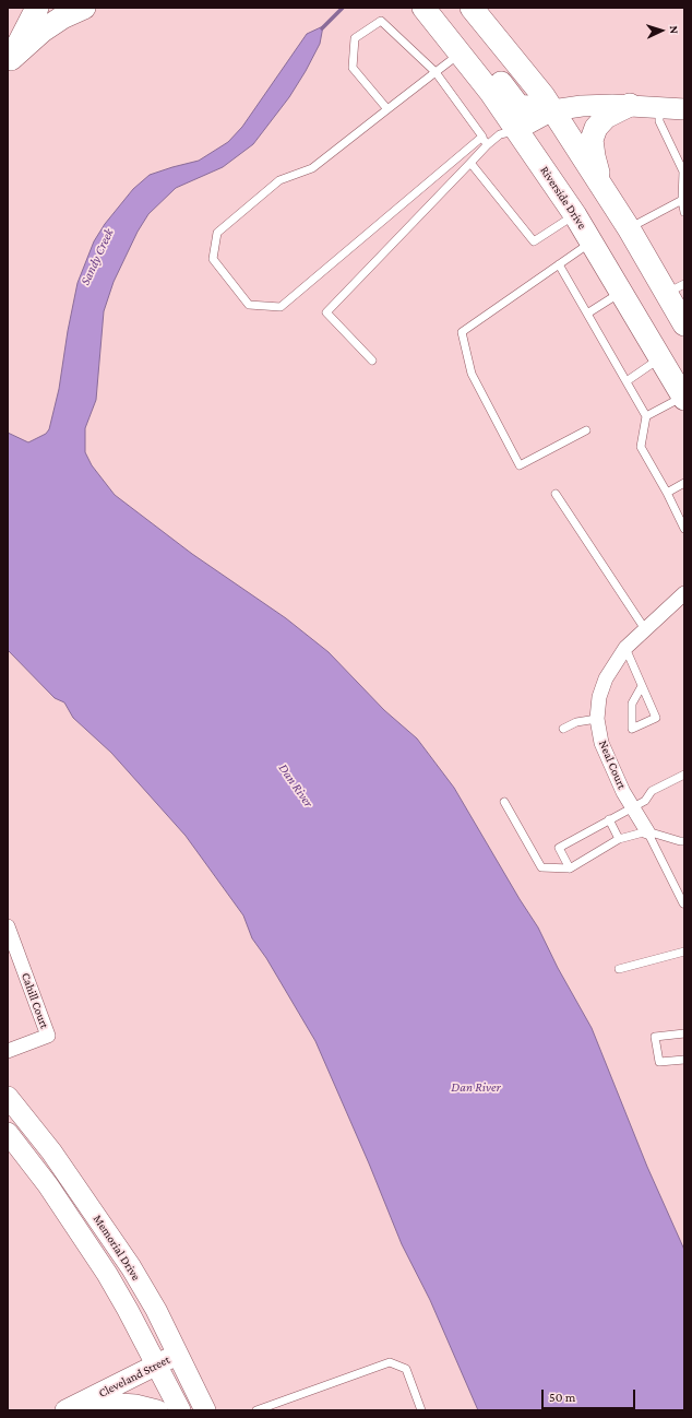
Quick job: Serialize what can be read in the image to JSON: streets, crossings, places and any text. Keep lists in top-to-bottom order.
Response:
{
  "streets": {
    "main road": ["Riverside Drive", "Memorial Drive", "Cleveland Street"],
    "street": ["Neal Court", "Cahill Court"]
  },
  "crossings": [
    ["Memorial Drive", "Cleveland Street"]
  ],
  "water": ["Sandy Creek", "Dan River"],
  "scale_bar": "50 m",
  "north": "right"
}
